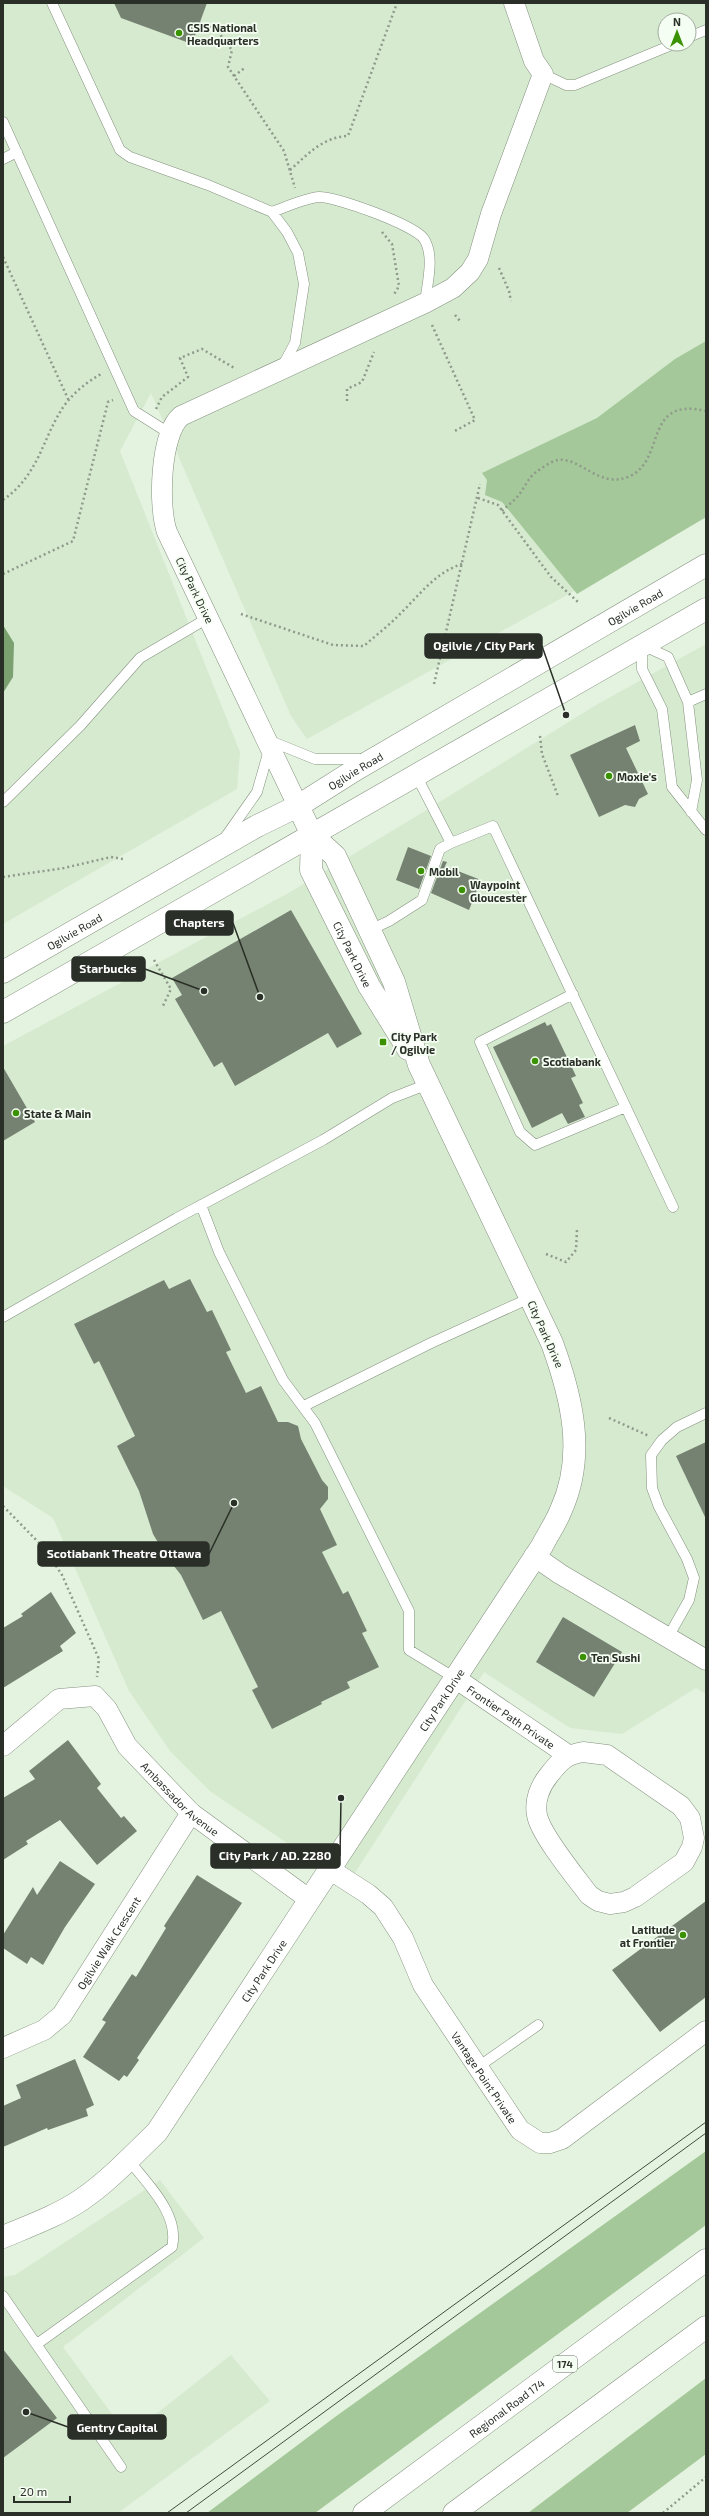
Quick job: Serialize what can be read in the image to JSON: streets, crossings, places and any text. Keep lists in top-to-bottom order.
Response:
{
  "streets": {
    "main road": [
      "City Park Drive",
      "Ogilvie Road",
      "174",
      "Regional Road 174"
    ],
    "street": [
      "Frontier Path Private",
      "Ambassador Avenue",
      "Ogilvie Walk Crescent",
      "Vantage Point Private"
    ]
  },
  "crossings": [
    ["City Park Drive", "Ogilvie Road"],
    ["City Park Drive", "Frontier Path Private"],
    ["City Park Drive", "Ambassador Avenue"],
    ["City Park Drive", "Vantage Point Private"],
    ["Ambassador Avenue", "Ogilvie Walk Crescent"]
  ],
  "places": {
    "other": [
      "CSIS National Headquarters",
      "Ogilvie / City Park",
      "Moxie's",
      "Mobil",
      "Waypoint Gloucester",
      "Starbucks",
      "Chapters",
      "Scotiabank",
      "State & Main",
      "Scotiabank Theatre Ottawa",
      "Ten Sushi",
      "City Park / AD. 2280",
      "Latitude at Frontier",
      "Gentry Capital"
    ],
    "transit": ["City Park / Ogilvie"]
  },
  "scale_bar": "20 m",
  "north": "top"
}
